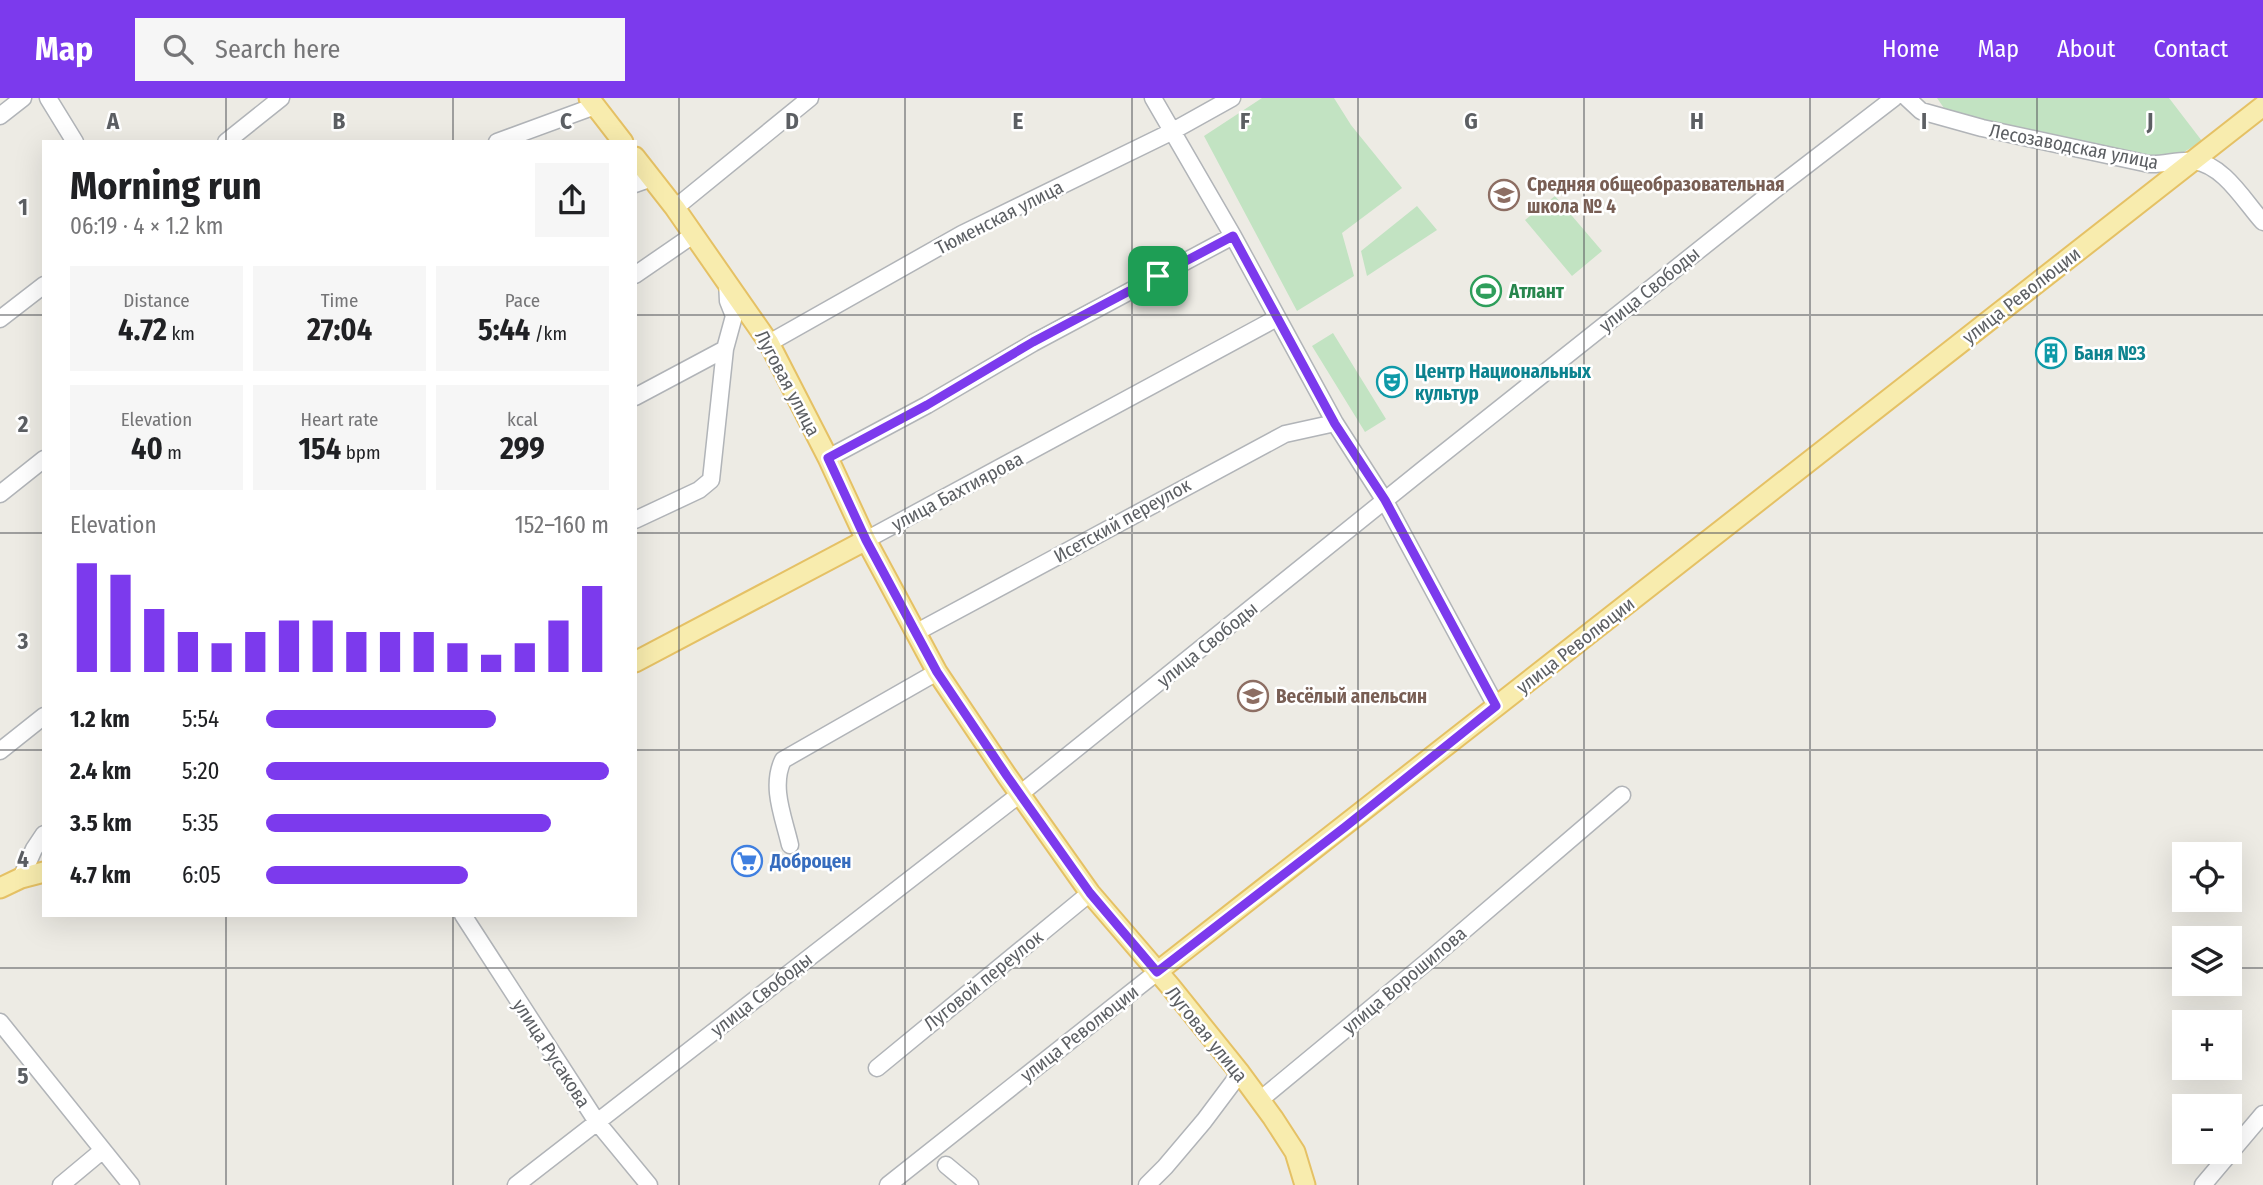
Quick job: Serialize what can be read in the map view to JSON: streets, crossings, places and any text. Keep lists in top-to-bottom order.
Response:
{
  "streets": {
    "main road": ["улица Революции", "Луговая улица", "улица Бахтиярова"],
    "street": [
      "Лесозаводская улица",
      "Тюменская улица",
      "улица Свободы",
      "Исетский переулок",
      "Луговой переулок",
      "улица Ворошилова",
      "улица Русакова"
    ]
  },
  "crossings": [
    ["Лесозаводская улица", "улица Революции"],
    ["Тюменская улица", "Луговая улица"],
    ["улица Свободы", "Луговая улица"],
    ["улица Свободы", "улица Русакова"],
    ["улица Революции", "Луговая улица"],
    ["Луговая улица", "улица Бахтиярова"],
    ["Луговая улица", "Исетский переулок"],
    ["Луговая улица", "Луговой переулок"],
    ["Луговая улица", "улица Ворошилова"]
  ],
  "places": {
    "school or university": ["Средняя общеобразовательная школа № 4", "Весёлый апельсин"],
    "sports": ["Атлант"],
    "building": ["Баня №3"],
    "theatre": ["Центр Национальных культур"],
    "supermarket": ["Доброцен"]
  },
  "page": {
    "header": "Map",
    "search": "Search here",
    "nav": [
      "Home",
      "Map",
      "About",
      "Contact"
    ],
    "heading": ["Morning run", "06:19 · 4 × 1.2 km"],
    "stats": [
      ["Distance", "4.72 km"],
      ["Time", "27:04"],
      ["Pace", "5:44 /km"],
      ["Elevation", "40 m"],
      ["Heart rate", "154 bpm"],
      ["kcal", "299"]
    ],
    "chart": ["Elevation", "152–160 m"],
    "list": [
      {
        "name": "1.2 km",
        "note": "5:54"
      },
      {
        "name": "2.4 km",
        "note": "5:20"
      },
      {
        "name": "3.5 km",
        "note": "5:35"
      },
      {
        "name": "4.7 km",
        "note": "6:05"
      }
    ],
    "map_buttons": ["+", "−"]
  },
  "grid": {
    "columns": [
      "A",
      "B",
      "C",
      "D",
      "E",
      "F",
      "G",
      "H",
      "I",
      "J"
    ],
    "rows": [
      "1",
      "2",
      "3",
      "4",
      "5"
    ]
  }
}
